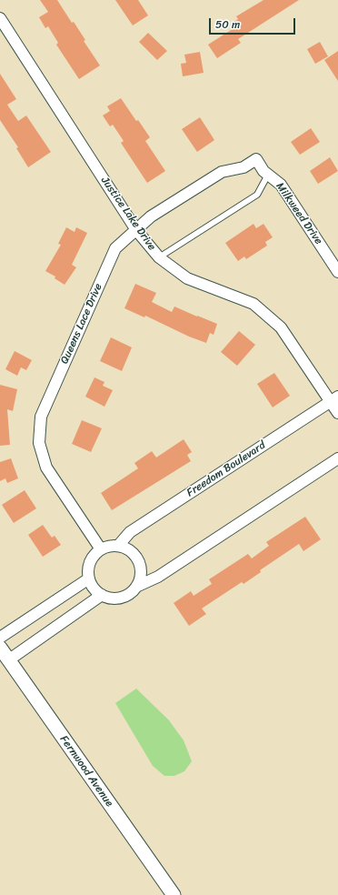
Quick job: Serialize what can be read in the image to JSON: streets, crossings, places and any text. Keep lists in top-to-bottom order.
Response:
{
  "streets": {
    "street": [
      "Justice Lake Drive",
      "Milkweed Drive",
      "Queens Lace Drive",
      "Freedom Boulevard",
      "Fernwood Avenue"
    ]
  },
  "crossings": [
    ["Justice Lake Drive", "Queens Lace Drive"],
    ["Justice Lake Drive", "Freedom Boulevard"],
    ["Milkweed Drive", "Queens Lace Drive"],
    ["Queens Lace Drive", "Freedom Boulevard"]
  ],
  "scale_bar": "50 m"
}
